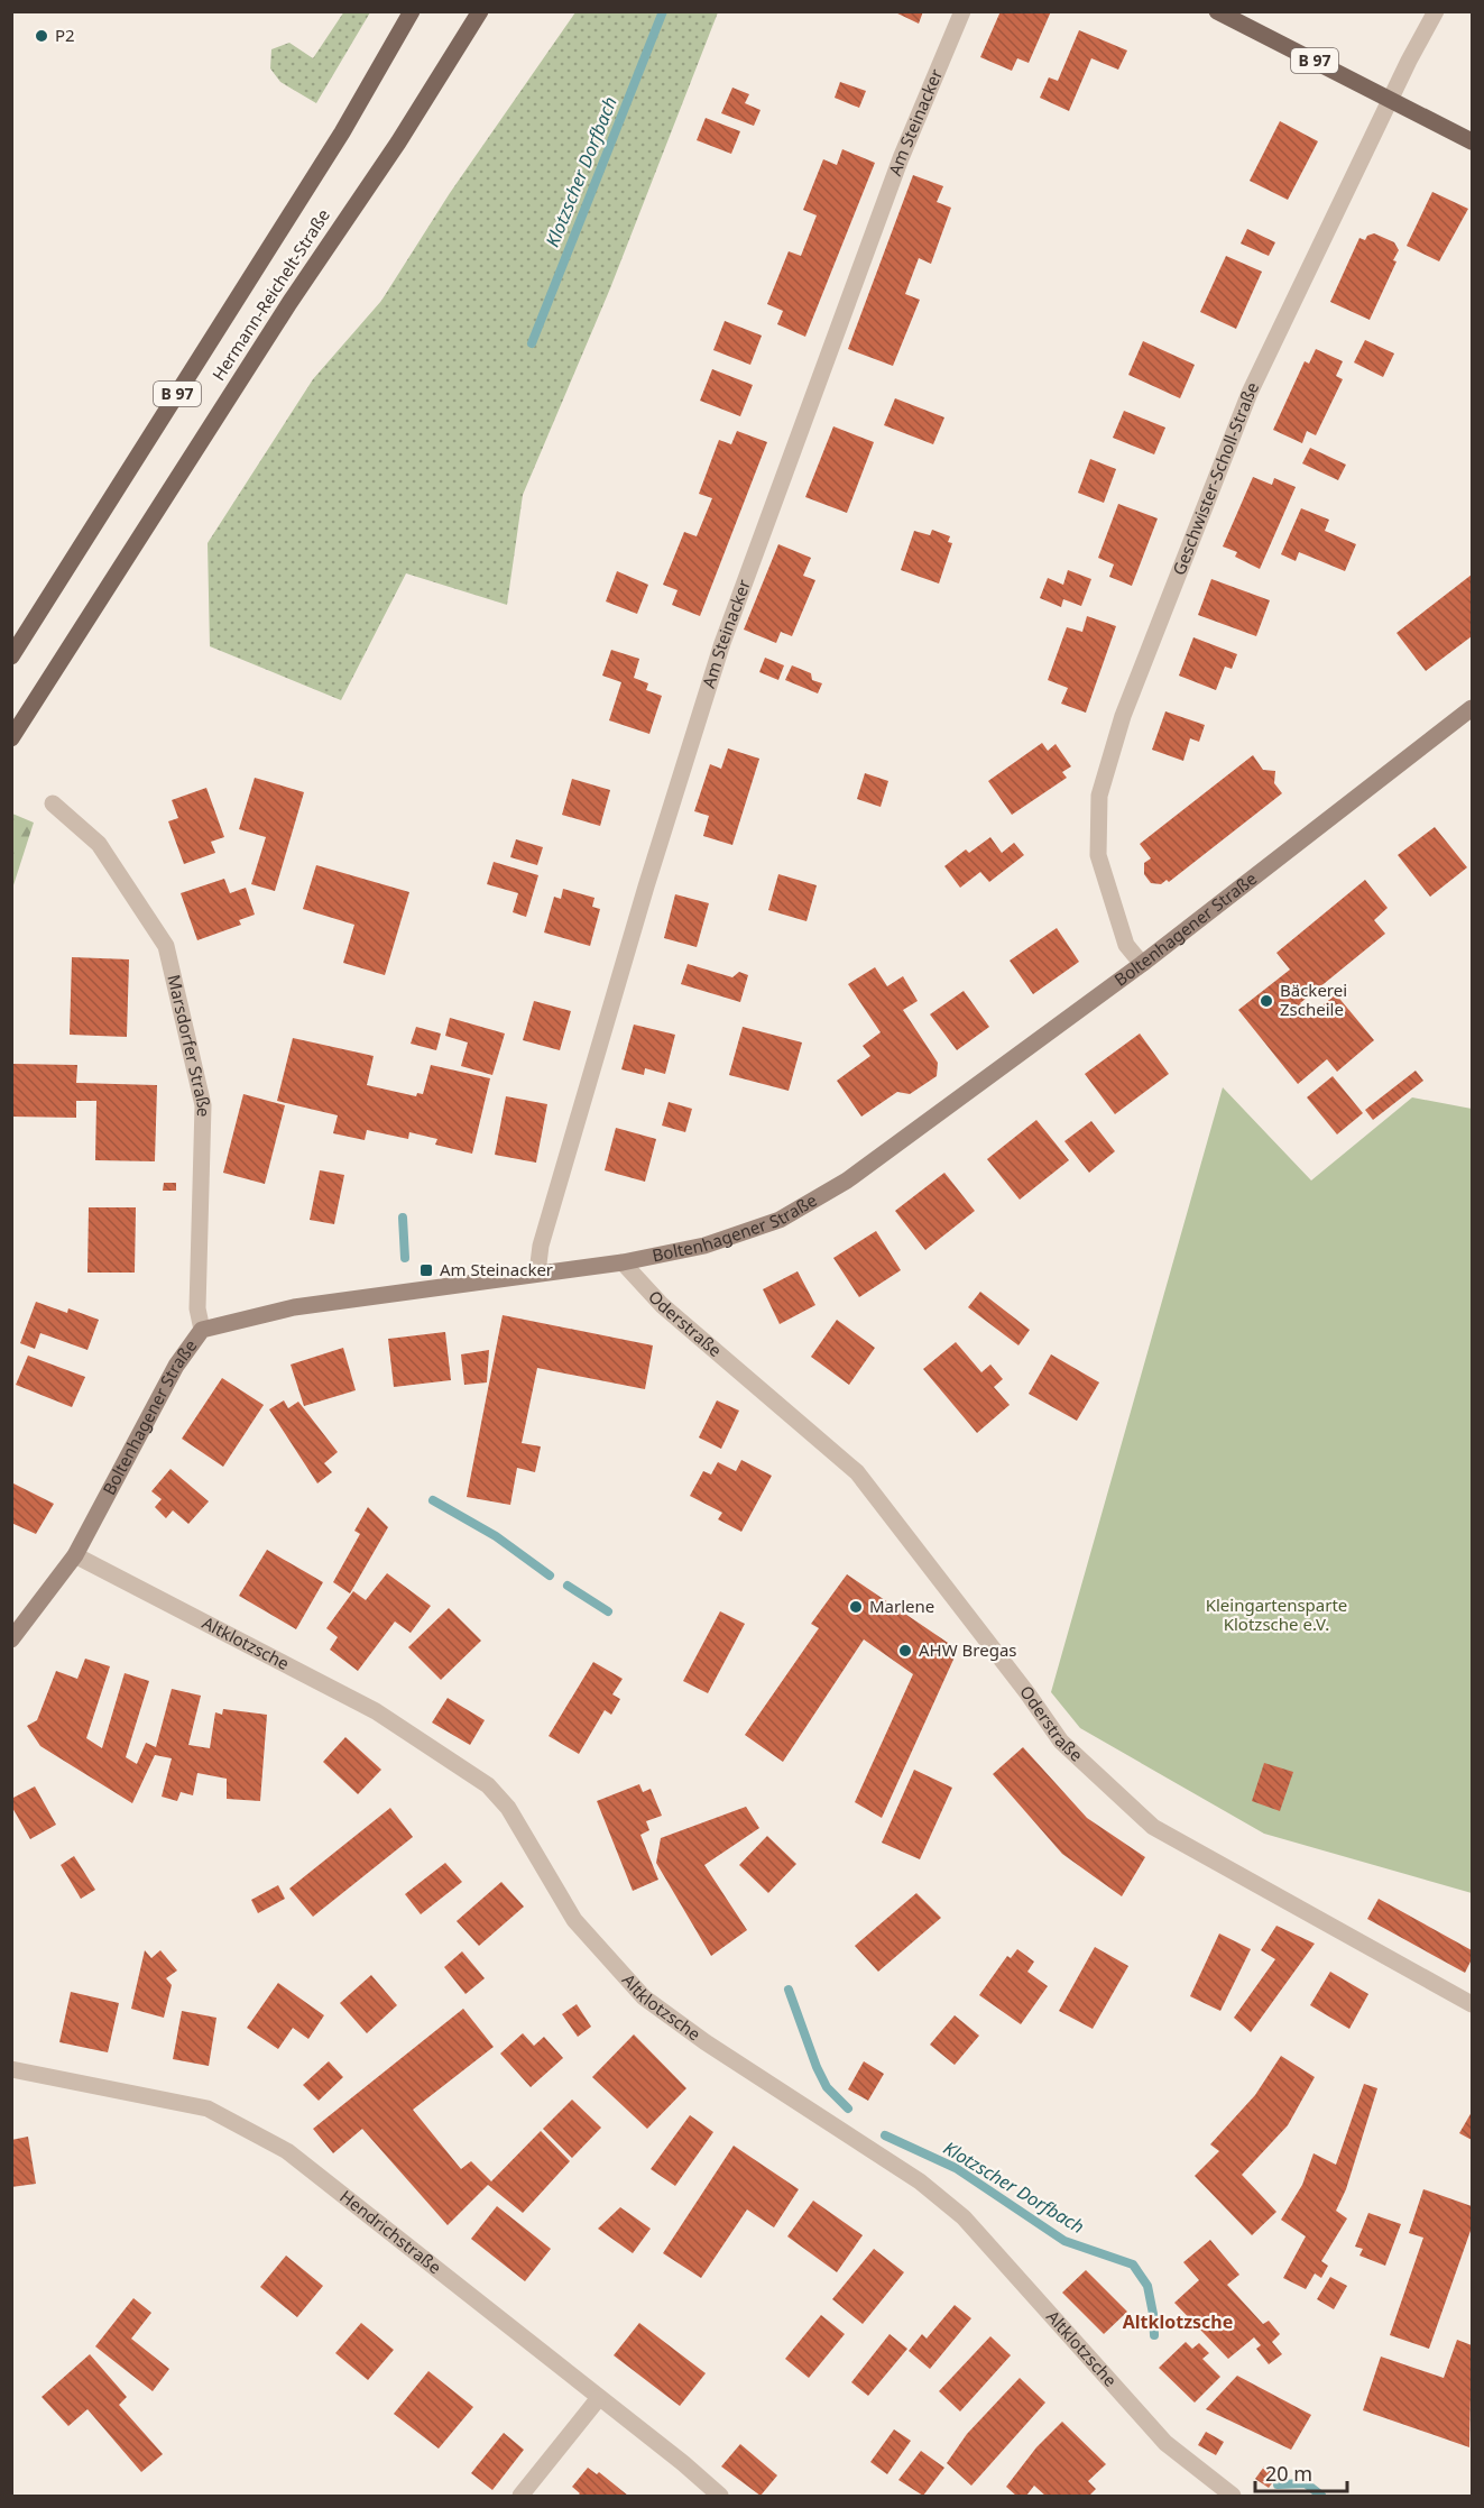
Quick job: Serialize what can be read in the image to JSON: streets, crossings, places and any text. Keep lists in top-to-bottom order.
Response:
{
  "streets": {
    "main road": ["B 97", "Hermann-Reichelt-Straße"],
    "street": [
      "Am Steinacker",
      "Geschwister-Scholl-Straße",
      "Boltenhagener Straße",
      "Marsdorfer Straße",
      "Oderstraße",
      "Altklotzsche",
      "Hendrichstraße"
    ]
  },
  "crossings": [
    ["B 97", "Geschwister-Scholl-Straße"],
    ["Am Steinacker", "Boltenhagener Straße"],
    ["Geschwister-Scholl-Straße", "Boltenhagener Straße"],
    ["Boltenhagener Straße", "Marsdorfer Straße"],
    ["Boltenhagener Straße", "Oderstraße"],
    ["Boltenhagener Straße", "Altklotzsche"]
  ],
  "districts": ["Altklotzsche"],
  "water": ["Klotzscher Dorfbach"],
  "parks": ["Kleingartensparte Klotzsche e.V."],
  "places": {
    "other": [
      "P2",
      "Bäckerei Zscheile",
      "Marlene",
      "AHW Bregas"
    ],
    "transit": ["Am Steinacker"]
  },
  "scale_bar": "20 m"
}
